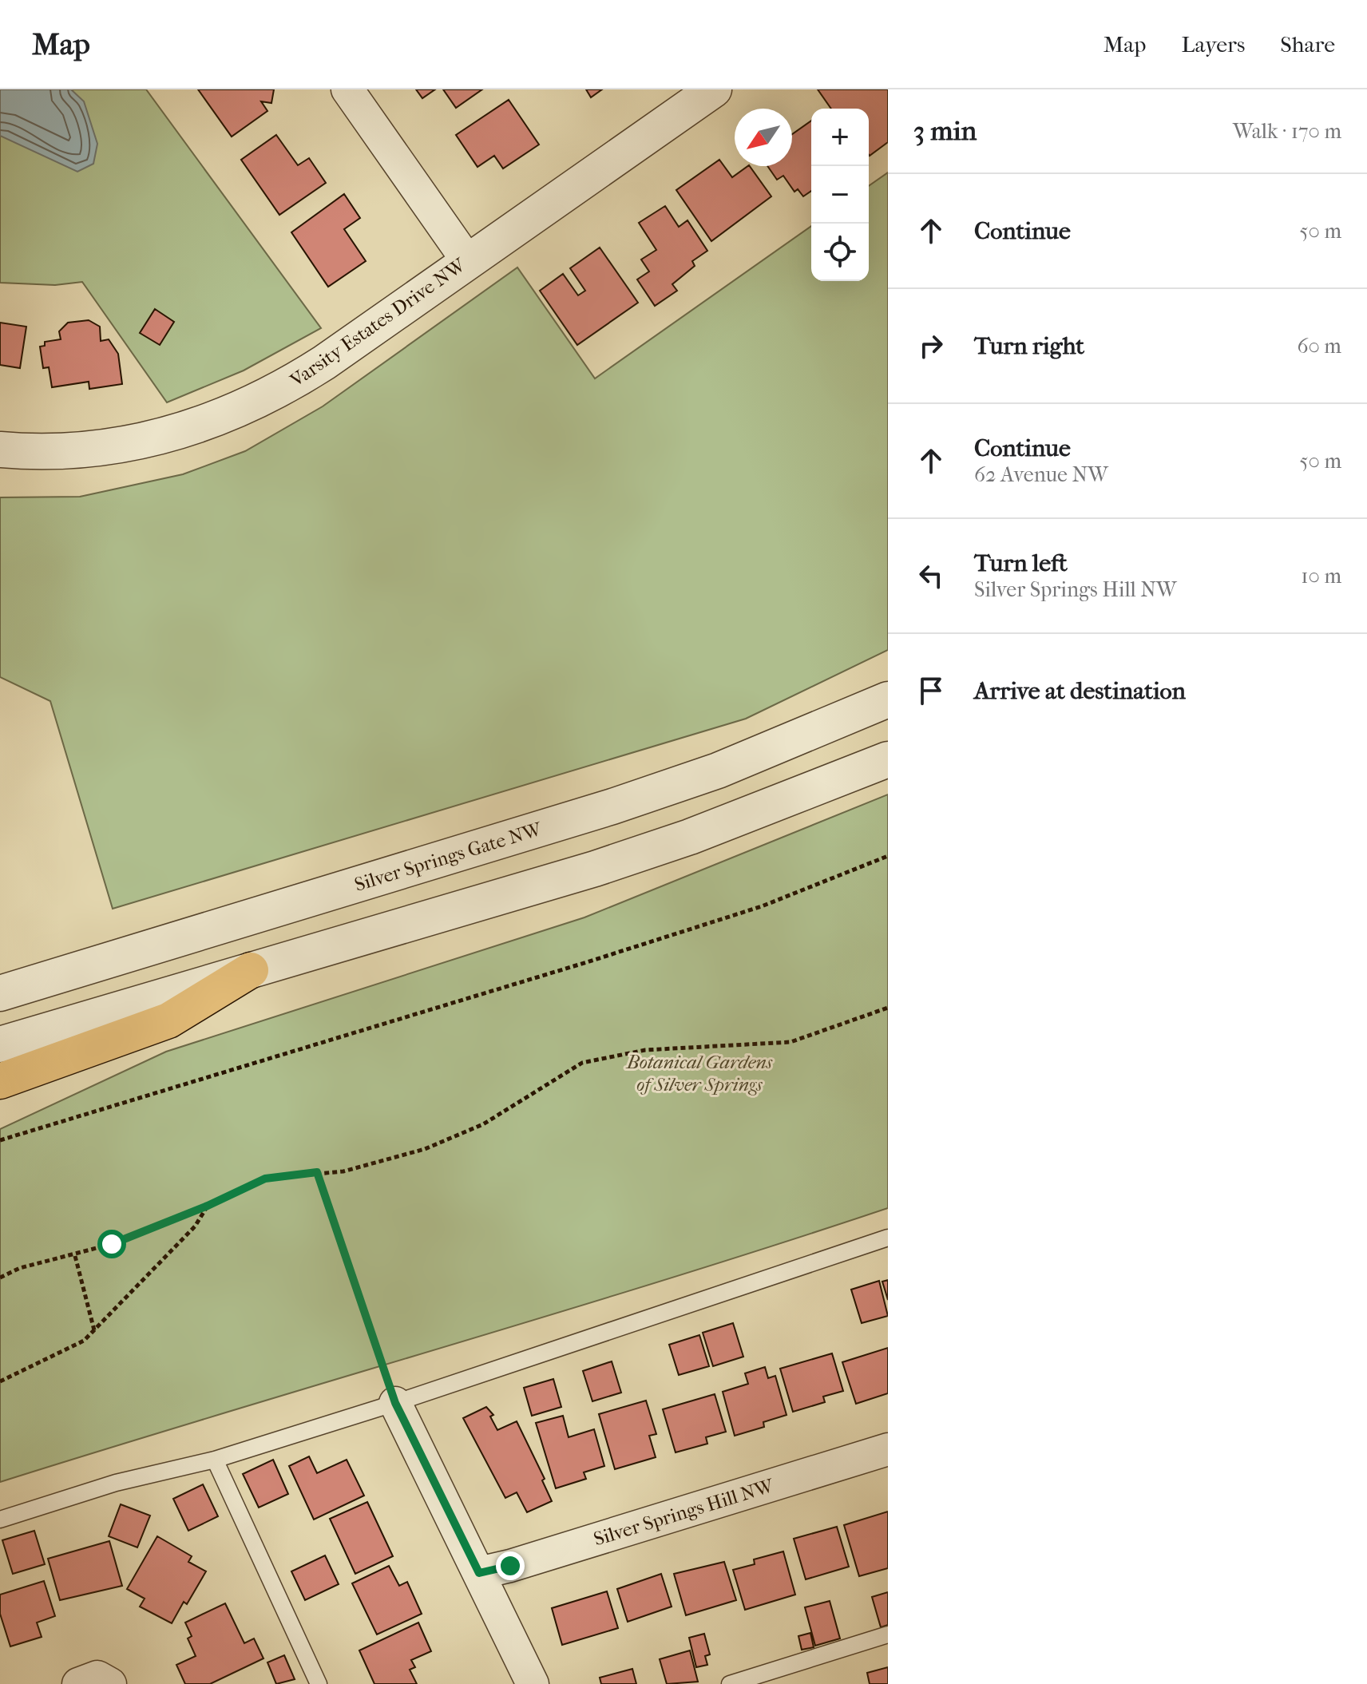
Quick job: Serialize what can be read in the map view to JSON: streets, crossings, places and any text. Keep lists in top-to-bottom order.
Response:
{
  "streets": {
    "street": ["Varsity Estates Drive NW", "Silver Springs Gate NW", "Silver Springs Hill NW"]
  },
  "parks": ["Botanical Gardens of Silver Springs"],
  "north": "bottom left",
  "page": {
    "header": "Map",
    "nav": ["Map", "Layers", "Share"],
    "heading": ["3 min", "Walk · 170 m"],
    "map_buttons": ["+", "−"],
    "list": [
      ["Continue", "50 m"],
      ["Turn right", "60 m"],
      ["Continue", "62 Avenue NW", "50 m"],
      ["Turn left", "Silver Springs Hill NW", "10 m"],
      "Arrive at destination"
    ]
  }
}
